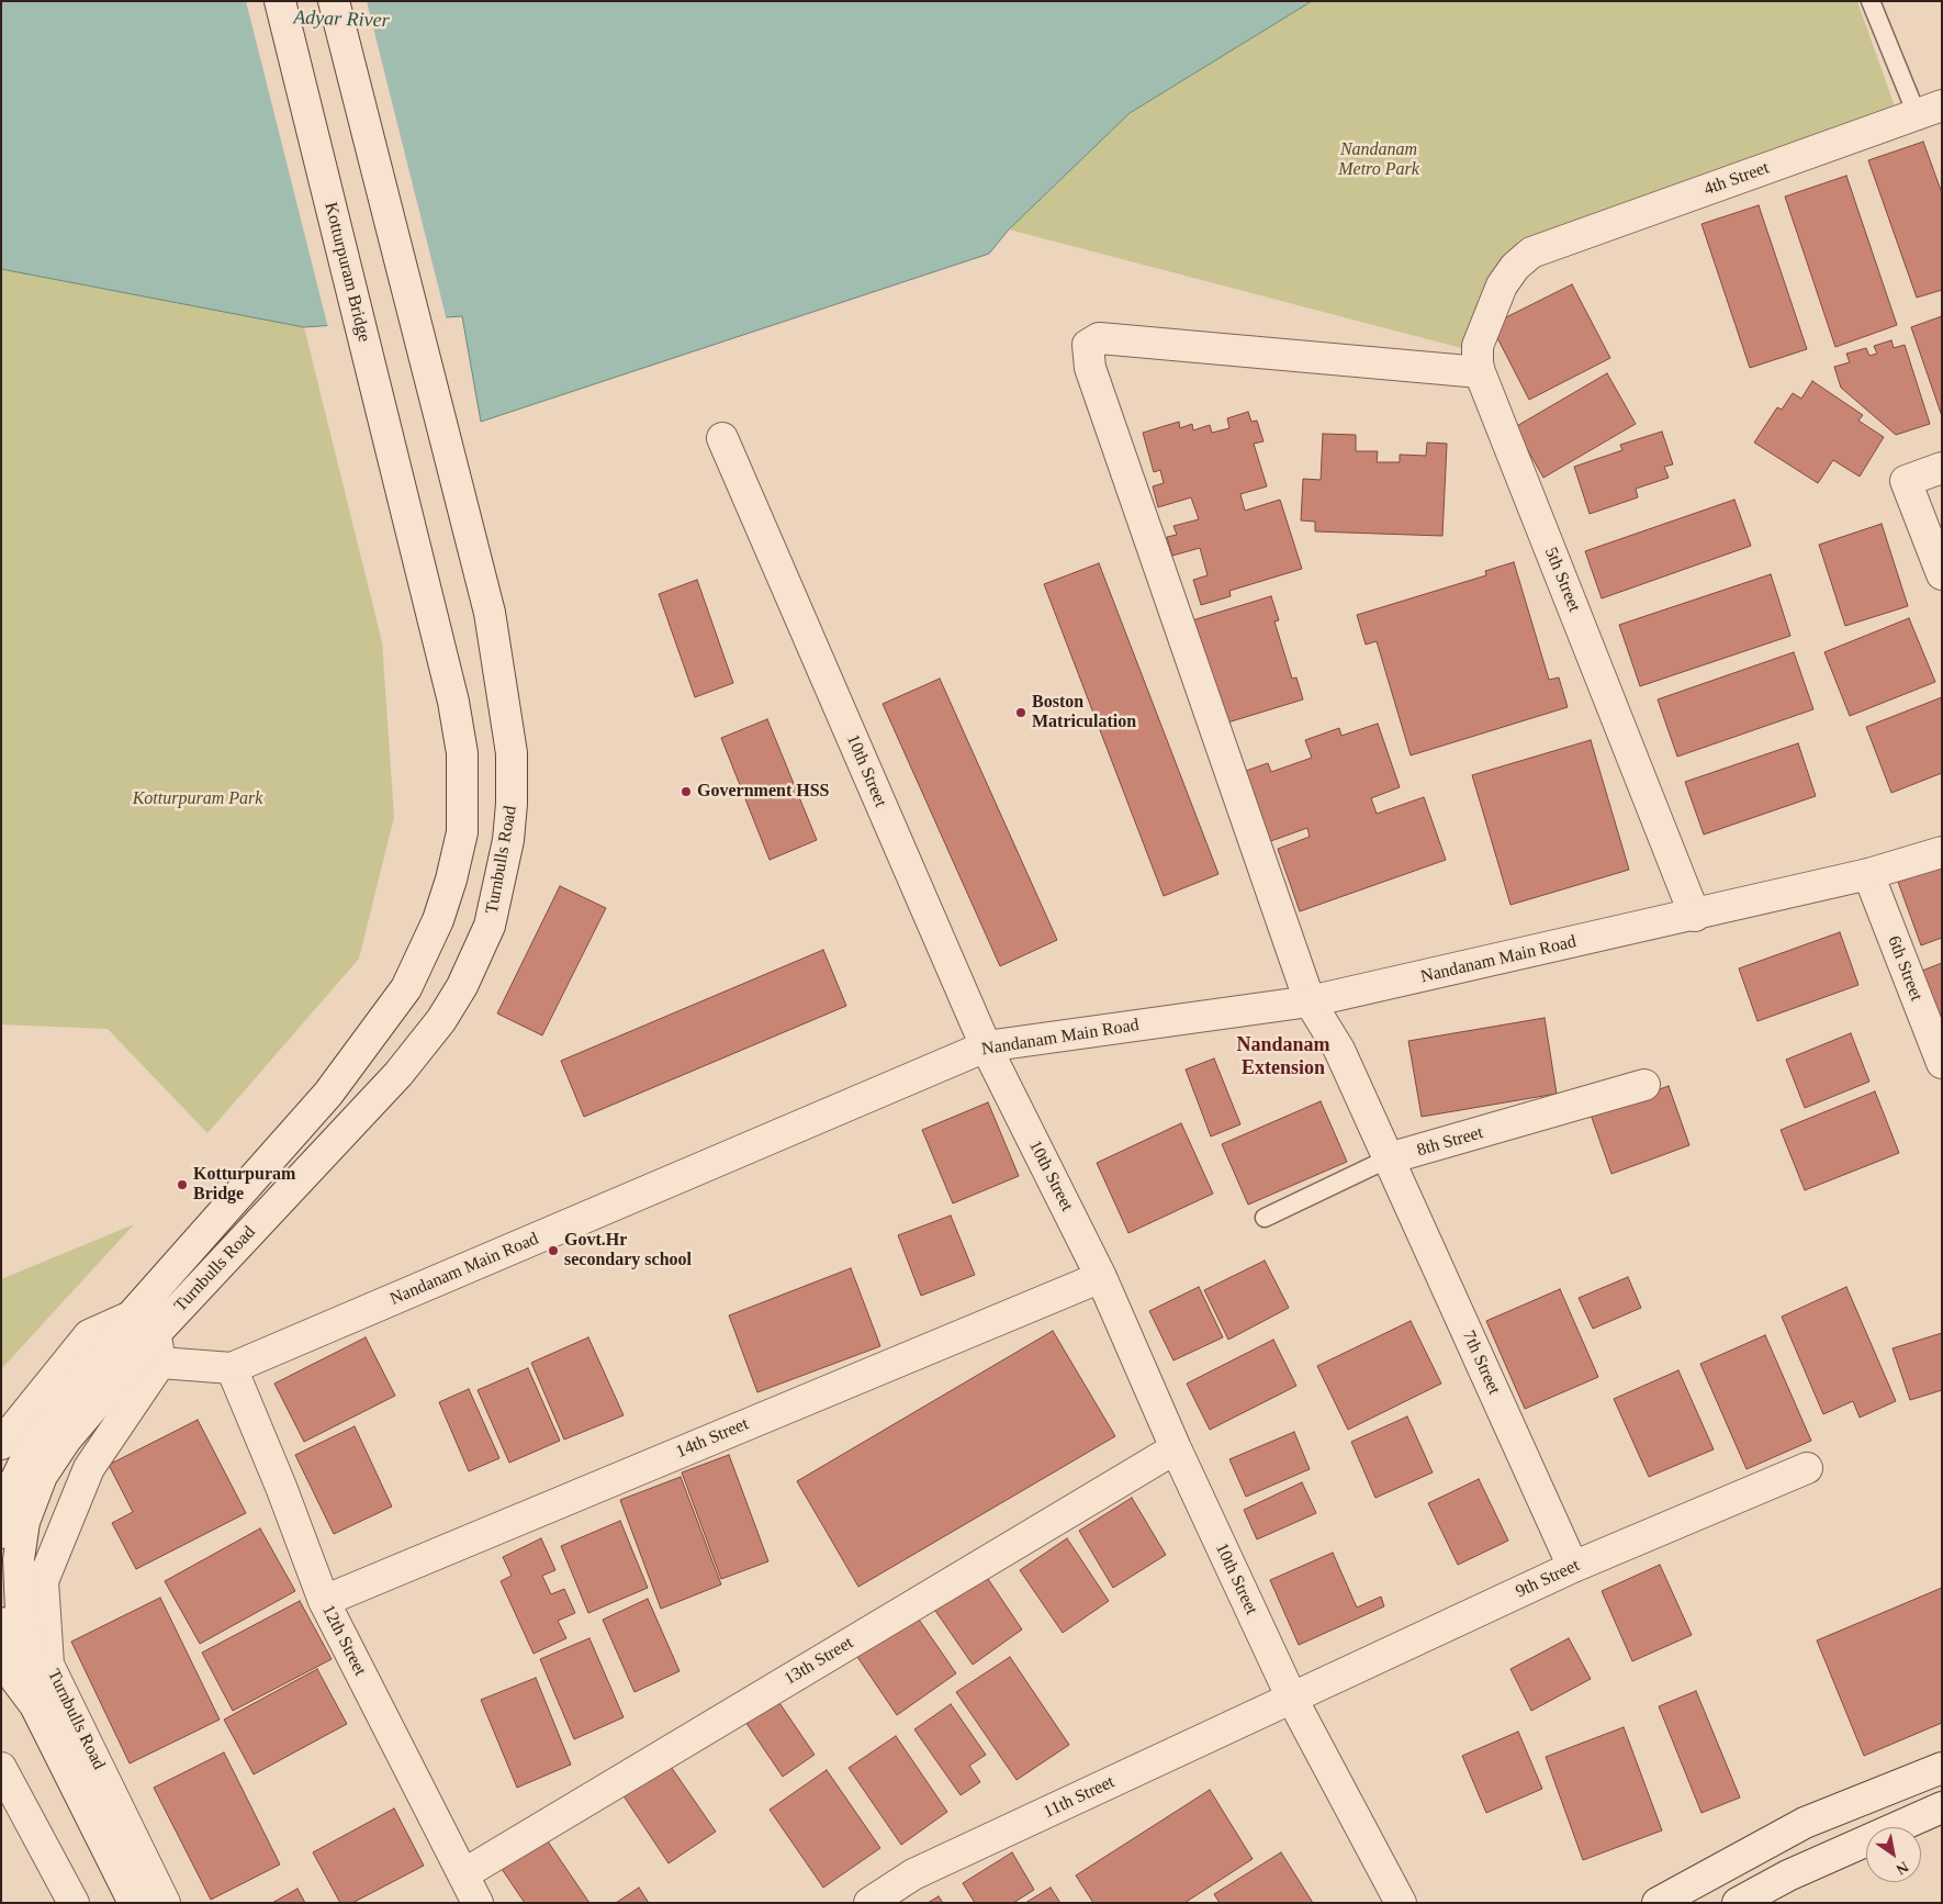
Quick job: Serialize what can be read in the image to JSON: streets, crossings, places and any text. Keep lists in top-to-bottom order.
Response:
{
  "streets": {
    "street": [
      "4th Street",
      "Kotturpuram Bridge",
      "5th Street",
      "10th Street",
      "Turnbulls Road",
      "Nandanam Main Road",
      "6th Street",
      "8th Street",
      "7th Street",
      "14th Street",
      "9th Street",
      "12th Street",
      "13th Street",
      "11th Street"
    ]
  },
  "crossings": [
    ["4th Street", "5th Street"],
    ["Kotturpuram Bridge", "Turnbulls Road"],
    ["5th Street", "Nandanam Main Road"],
    ["5th Street", "7th Street"],
    ["10th Street", "Nandanam Main Road"],
    ["10th Street", "14th Street"],
    ["10th Street", "9th Street"],
    ["10th Street", "13th Street"],
    ["10th Street", "11th Street"],
    ["Turnbulls Road", "Nandanam Main Road"],
    ["Nandanam Main Road", "6th Street"],
    ["Nandanam Main Road", "7th Street"],
    ["Nandanam Main Road", "12th Street"],
    ["8th Street", "7th Street"],
    ["7th Street", "9th Street"],
    ["14th Street", "12th Street"],
    ["9th Street", "11th Street"],
    ["12th Street", "13th Street"]
  ],
  "districts": ["Nandanam Extension"],
  "water": ["Adyar River"],
  "parks": ["Nandanam Metro Park", "Kotturpuram Park"],
  "places": [
    "Boston Matriculation",
    "Government HSS",
    "Kotturpuram Bridge",
    "Govt.Hr secondary school"
  ],
  "north": "bottom right"
}
